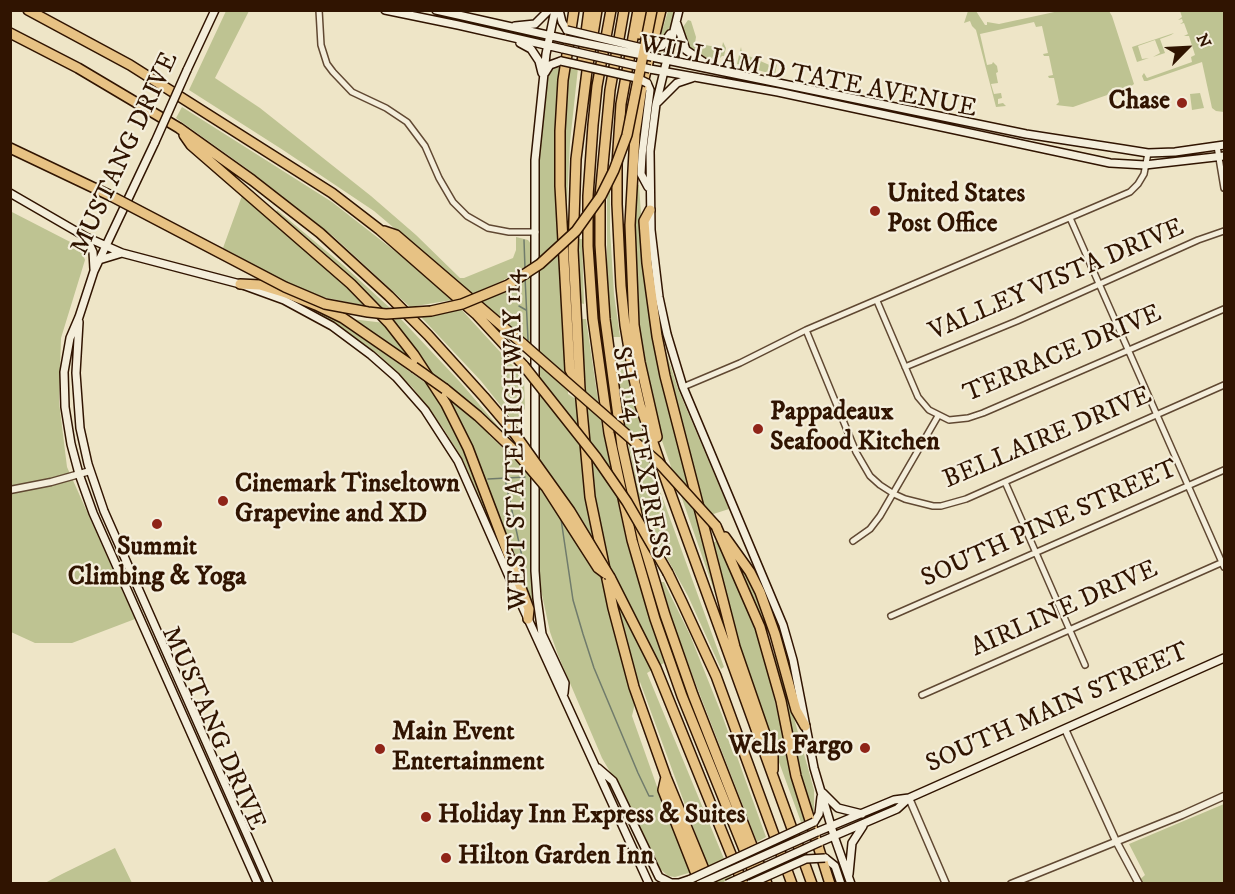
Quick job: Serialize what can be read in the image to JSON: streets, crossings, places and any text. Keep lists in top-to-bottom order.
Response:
{
  "streets": {
    "highway": ["SH 114 TEXPRESS"],
    "main road": [
      "WILLIAM D TATE AVENUE",
      "MUSTANG DRIVE",
      "WEST STATE HIGHWAY 114",
      "SOUTH MAIN STREET"
    ],
    "street": [
      "VALLEY VISTA DRIVE",
      "TERRACE DRIVE",
      "BELLAIRE DRIVE",
      "SOUTH PINE STREET",
      "AIRLINE DRIVE"
    ]
  },
  "crossings": [
    ["WILLIAM D TATE AVENUE", "WEST STATE HIGHWAY 114"],
    ["VALLEY VISTA DRIVE", "TERRACE DRIVE"]
  ],
  "places": [
    "Chase",
    "United States Post Office",
    "Pappadeaux Seafood Kitchen",
    "Cinemark Tinseltown Grapevine and XD",
    "Summit Climbing & Yoga",
    "Wells Fargo",
    "Main Event Entertainment",
    "Holiday Inn Express & Suites",
    "Hilton Garden Inn"
  ],
  "north": "top right"
}
